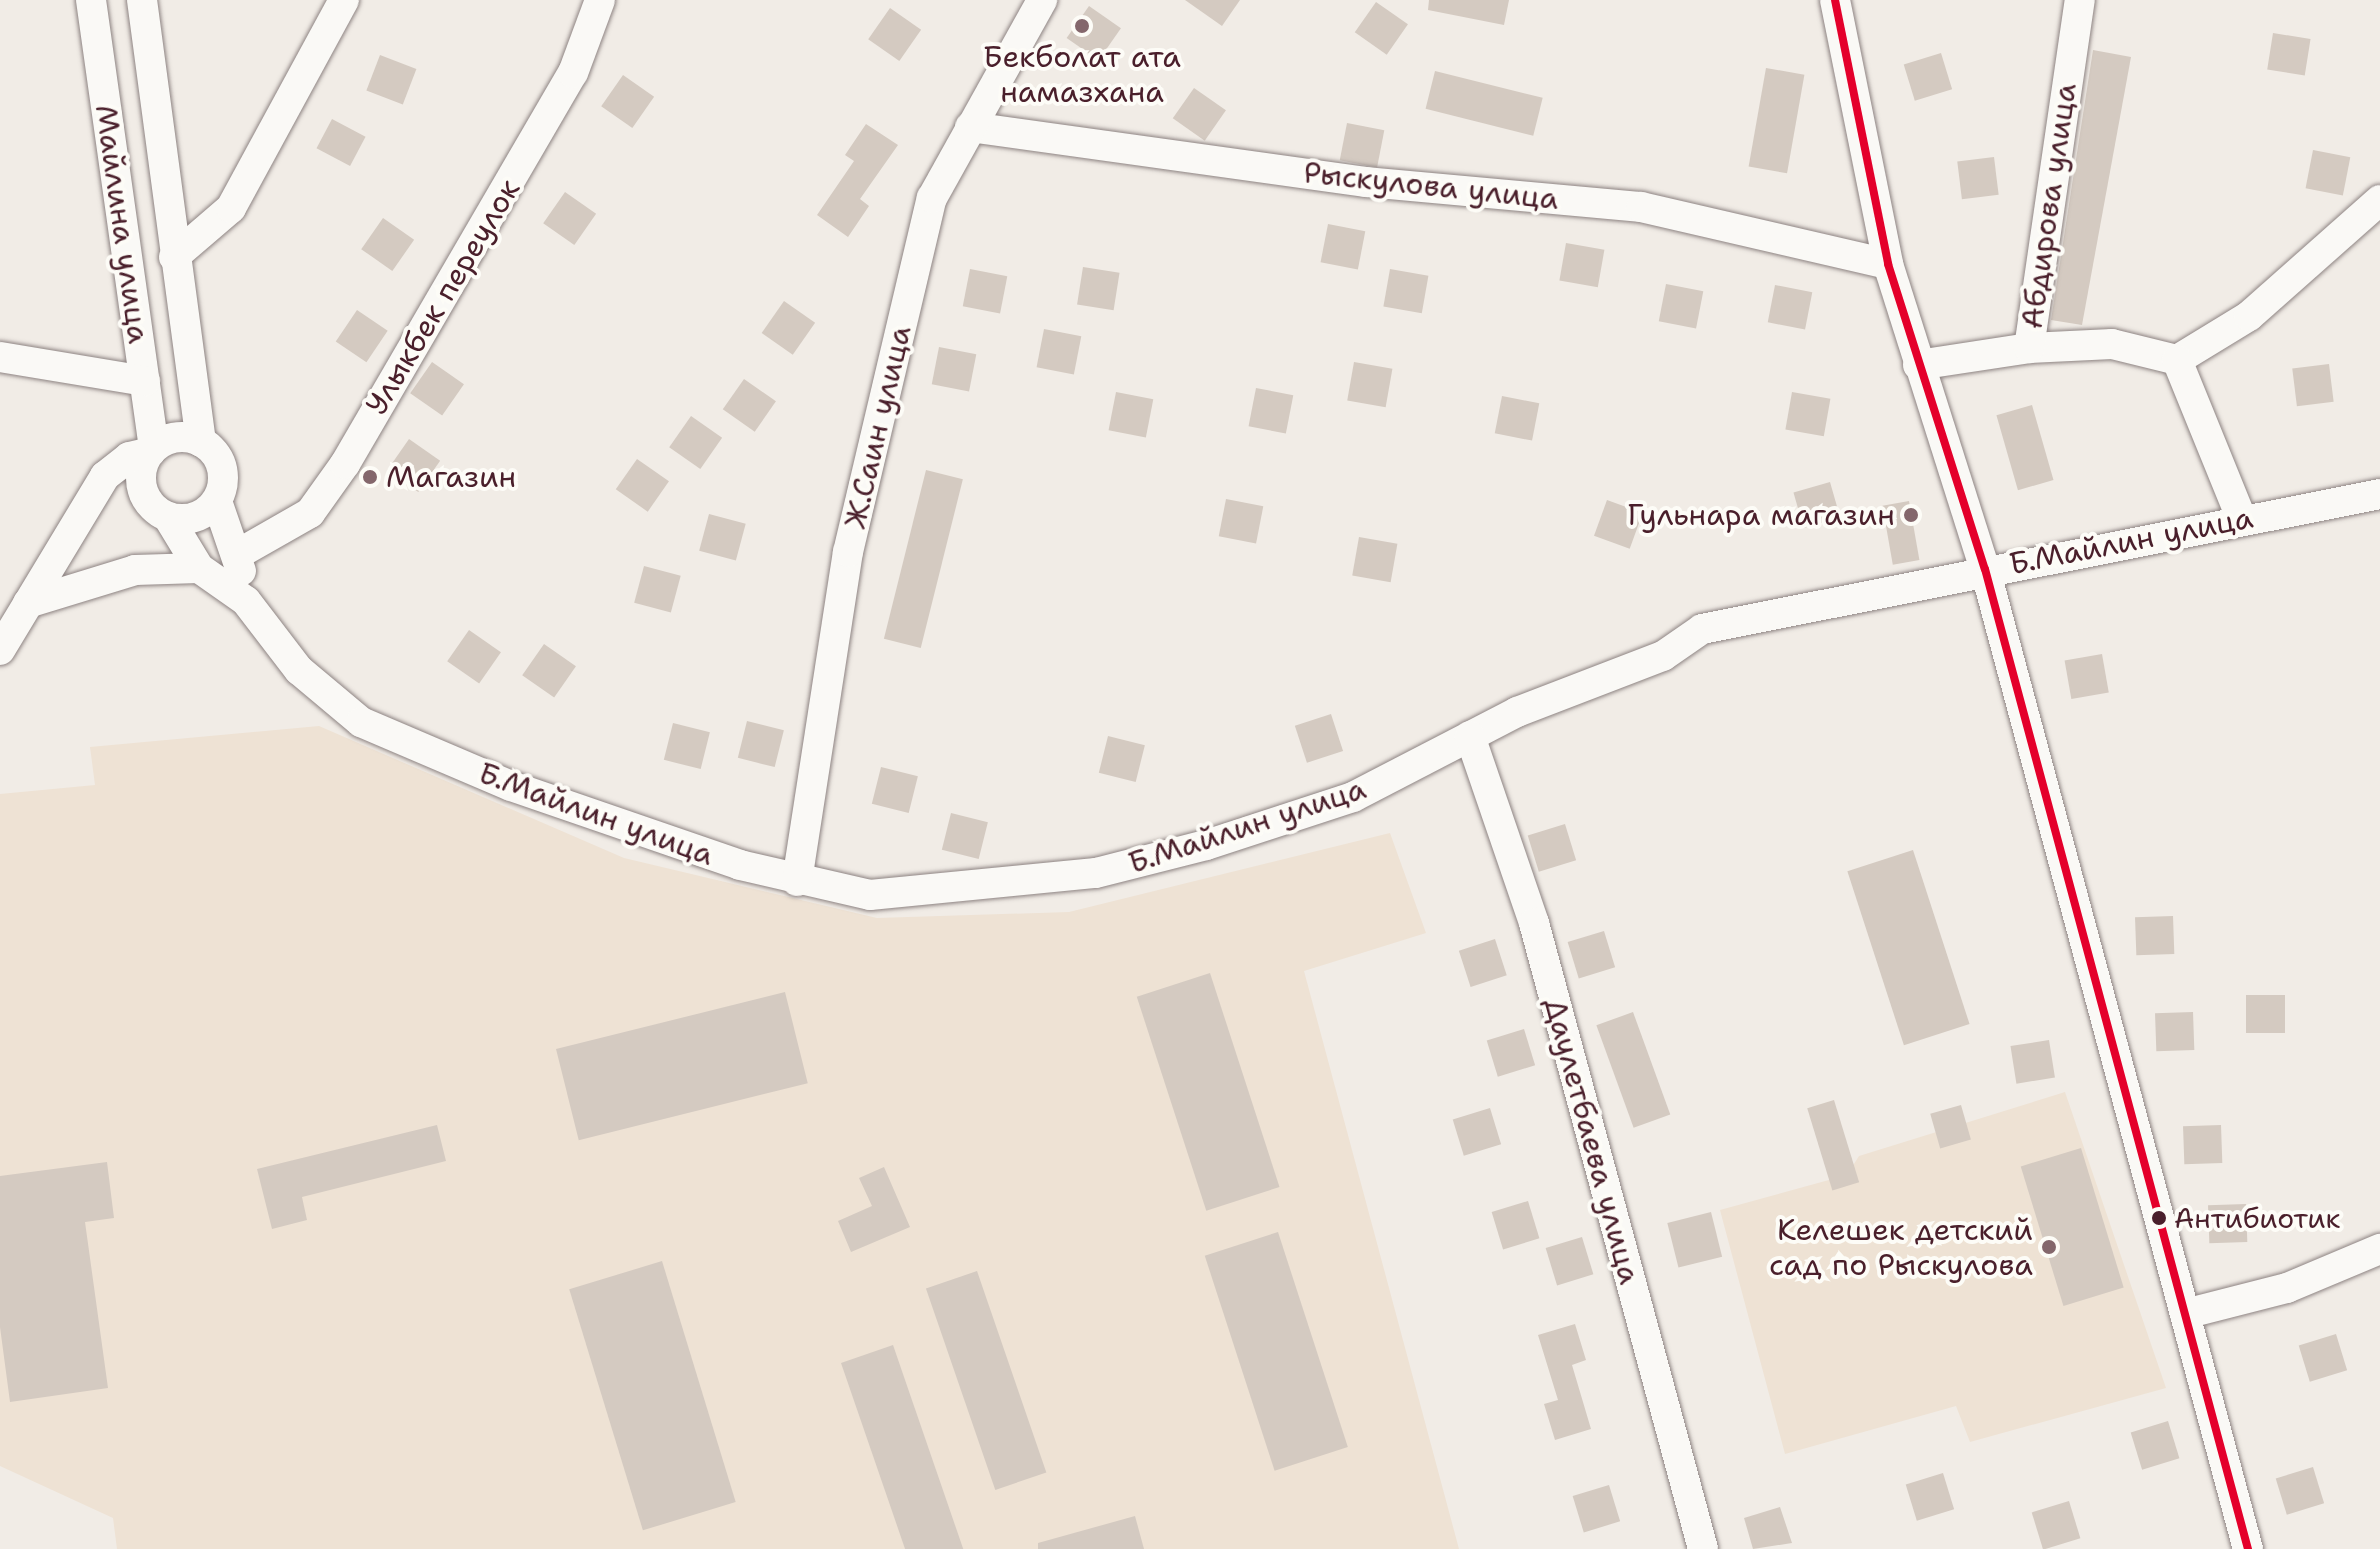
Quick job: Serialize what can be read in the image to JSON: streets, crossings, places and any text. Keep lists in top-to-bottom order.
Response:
{
  "streets": {
    "street": [
      "Рыскулова улица",
      "Абдирова улица",
      "Майлина улица",
      "Улыкбек переулок",
      "Ж.Саин улица",
      "Б.Майлин улица",
      "Даулетбаева улица"
    ]
  },
  "crossings": [
    ["Рыскулова улица", "Ж.Саин улица"],
    ["Майлина улица", "Б.Майлин улица"],
    ["Улыкбек переулок", "Б.Майлин улица"],
    ["Ж.Саин улица", "Б.Майлин улица"],
    ["Б.Майлин улица", "Даулетбаева улица"]
  ],
  "places": [
    "Бекболат ата намазхана",
    "Магазин",
    "Гульнара магазин",
    "Антибиотик",
    "Келешек детский сад по Рыскулова"
  ]
}
